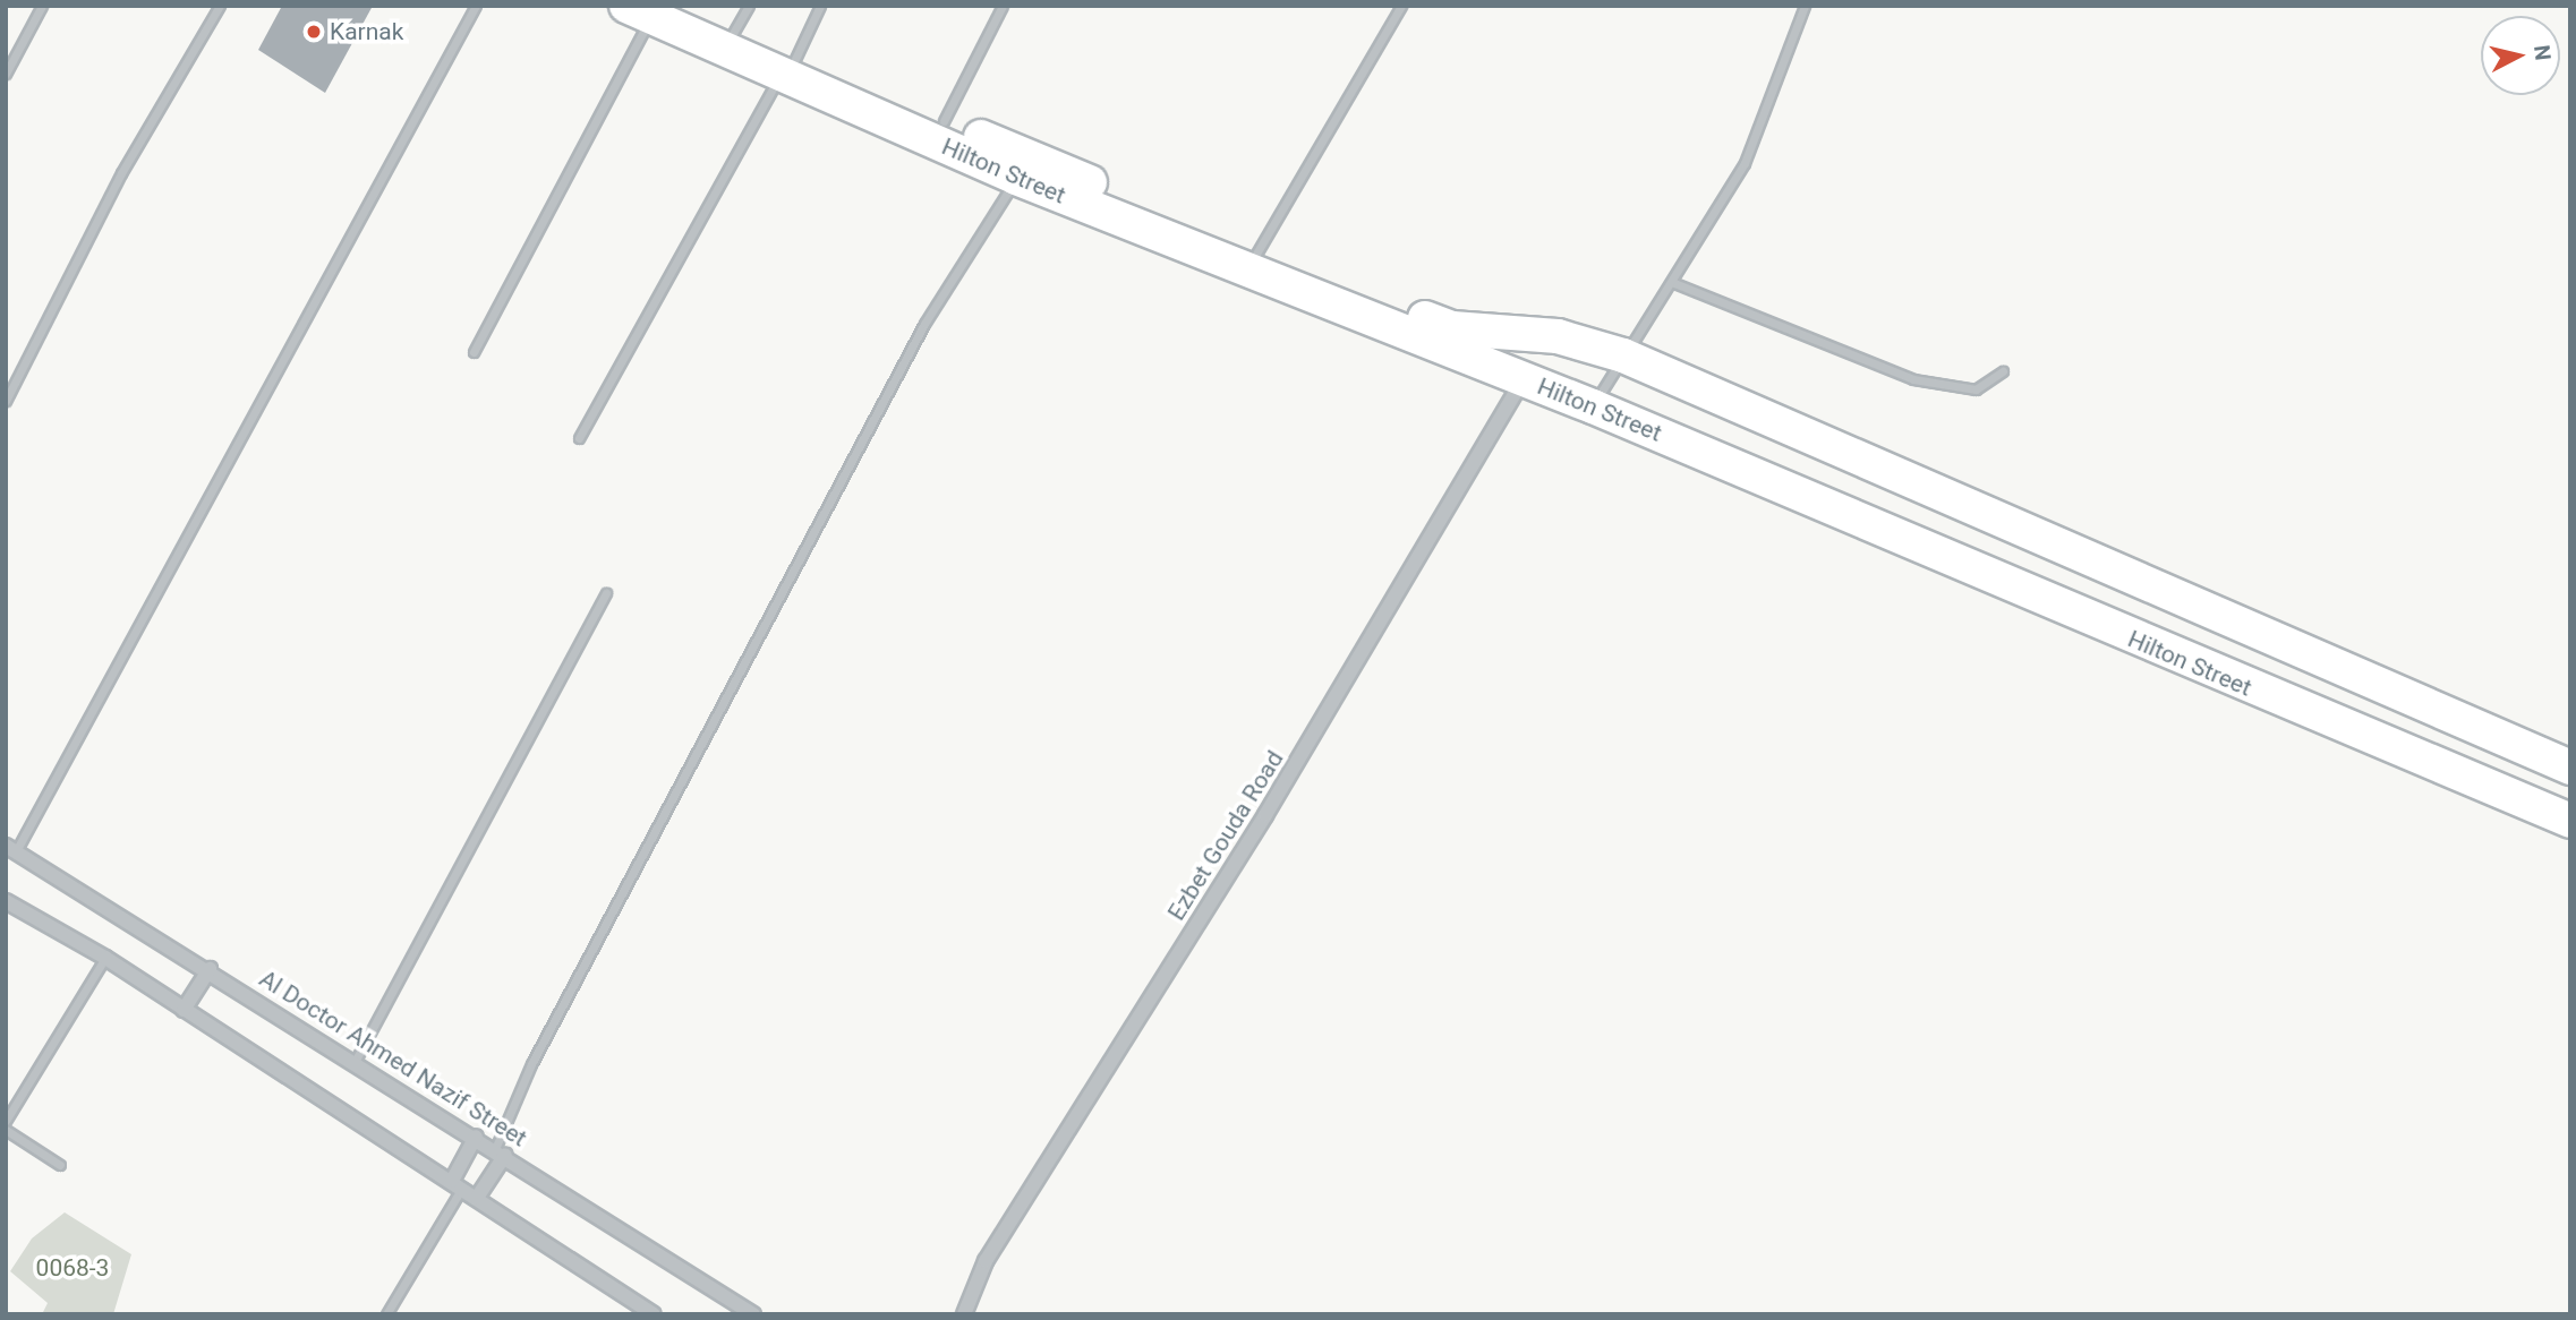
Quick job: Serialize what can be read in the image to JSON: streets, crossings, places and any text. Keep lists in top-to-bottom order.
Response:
{
  "streets": {
    "main road": ["Hilton Street"],
    "street": ["Ezbet Gouda Road", "Al Doctor Ahmed Nazif Street"]
  },
  "crossings": [
    ["Hilton Street", "Ezbet Gouda Road"]
  ],
  "parks": ["0068-3"],
  "places": ["Karnak"],
  "north": "right"
}
